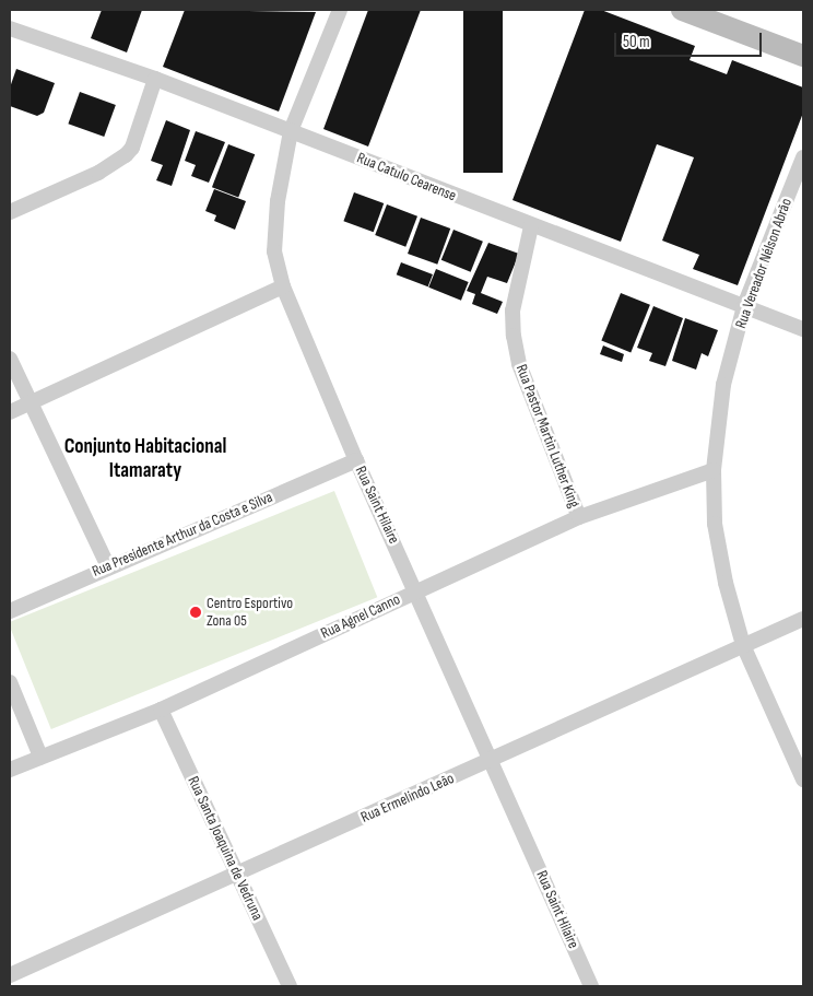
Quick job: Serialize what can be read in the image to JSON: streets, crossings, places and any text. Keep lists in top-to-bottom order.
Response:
{
  "streets": {
    "street": [
      "Rua Catulo Cearense",
      "Rua Vereador Nélson Abrão",
      "Rua Pastor Martin Luther King",
      "Rua Saint Hilaire",
      "Rua Presidente Arthur da Costa e Silva",
      "Rua Agnel Canno",
      "Rua Ermelindo Leão",
      "Rua Santa Joaquina de Vedruna"
    ]
  },
  "crossings": [
    ["Rua Catulo Cearense", "Rua Vereador Nélson Abrão"],
    ["Rua Catulo Cearense", "Rua Pastor Martin Luther King"],
    ["Rua Catulo Cearense", "Rua Saint Hilaire"],
    ["Rua Vereador Nélson Abrão", "Rua Agnel Canno"],
    ["Rua Vereador Nélson Abrão", "Rua Ermelindo Leão"],
    ["Rua Pastor Martin Luther King", "Rua Agnel Canno"],
    ["Rua Saint Hilaire", "Rua Presidente Arthur da Costa e Silva"],
    ["Rua Saint Hilaire", "Rua Agnel Canno"],
    ["Rua Saint Hilaire", "Rua Ermelindo Leão"],
    ["Rua Agnel Canno", "Rua Santa Joaquina de Vedruna"],
    ["Rua Ermelindo Leão", "Rua Santa Joaquina de Vedruna"]
  ],
  "districts": ["Conjunto Habitacional Itamaraty"],
  "places": ["Centro Esportivo Zona 05"],
  "scale_bar": "50 m"
}
